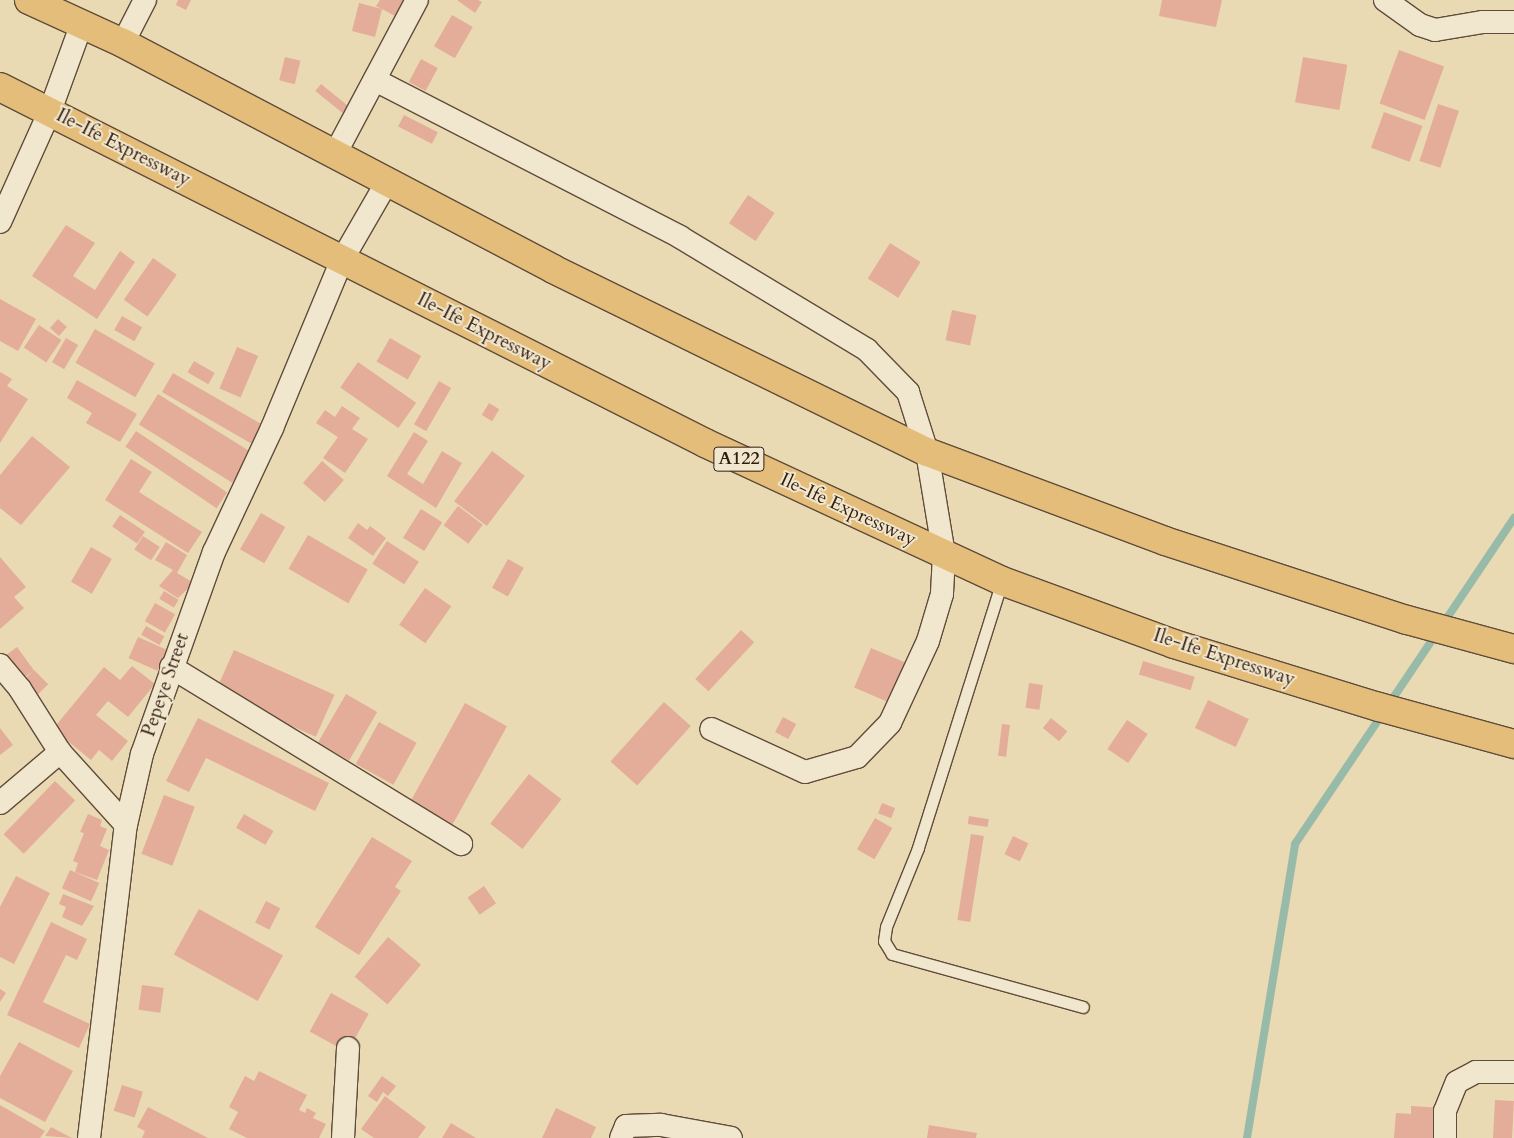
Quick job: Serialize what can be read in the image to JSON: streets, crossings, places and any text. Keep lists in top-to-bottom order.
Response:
{
  "streets": {
    "highway": ["Ile-Ife Expressway", "A122"],
    "street": ["Pepeye Street"]
  },
  "crossings": [
    ["Ile-Ife Expressway", "Pepeye Street"]
  ]
}
